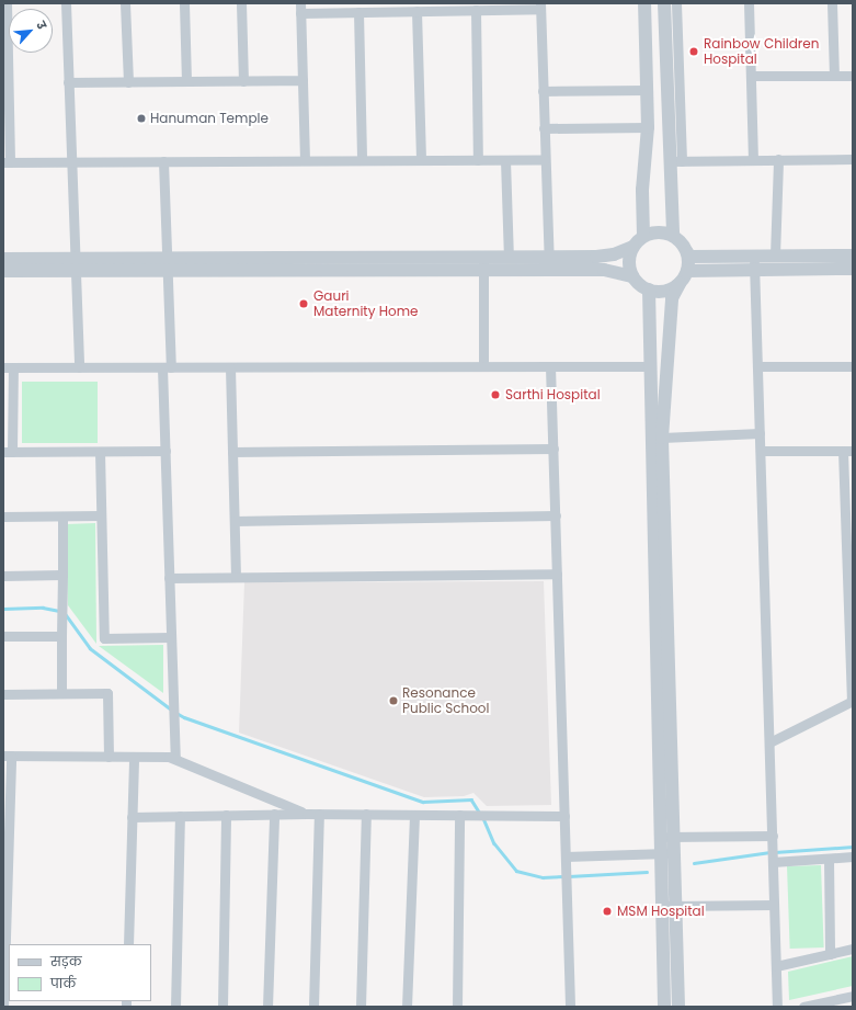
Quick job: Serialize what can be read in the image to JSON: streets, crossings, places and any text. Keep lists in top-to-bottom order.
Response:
{
  "places": [
    "Rainbow Children Hospital",
    "Hanuman Temple",
    "Gauri Maternity Home",
    "Sarthi Hospital",
    "Resonance Public School",
    "MSM Hospital"
  ],
  "legend": ["सड़क", "पार्क"],
  "north": "top right"
}
